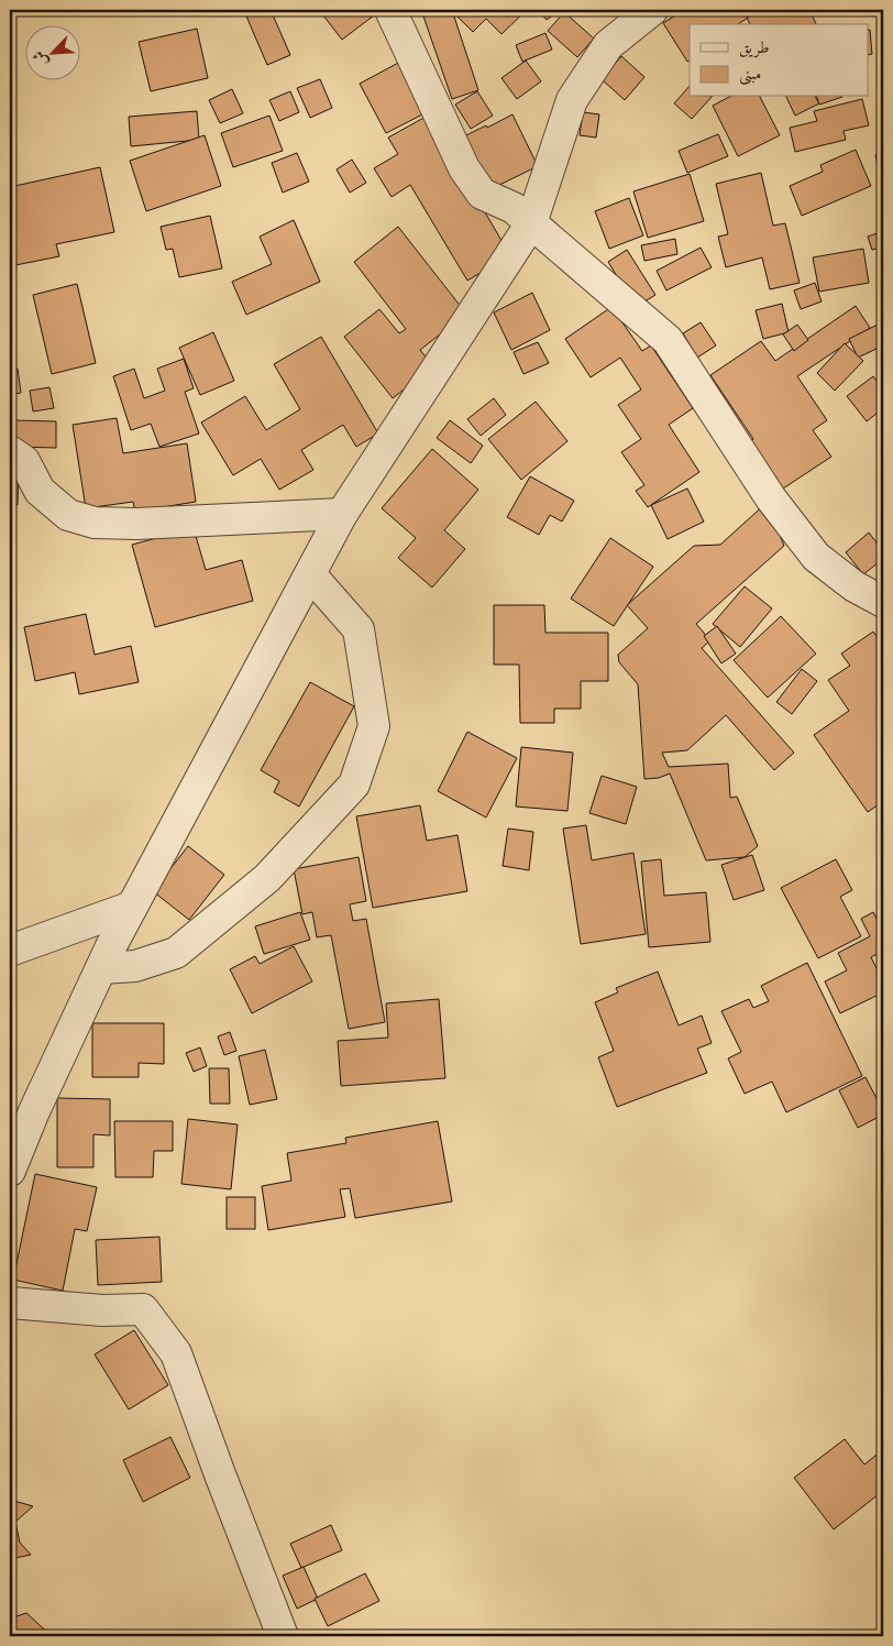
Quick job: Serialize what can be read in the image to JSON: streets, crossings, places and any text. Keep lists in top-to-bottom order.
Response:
{
  "legend": ["طريق", "مبنى"],
  "north": "bottom left"
}
